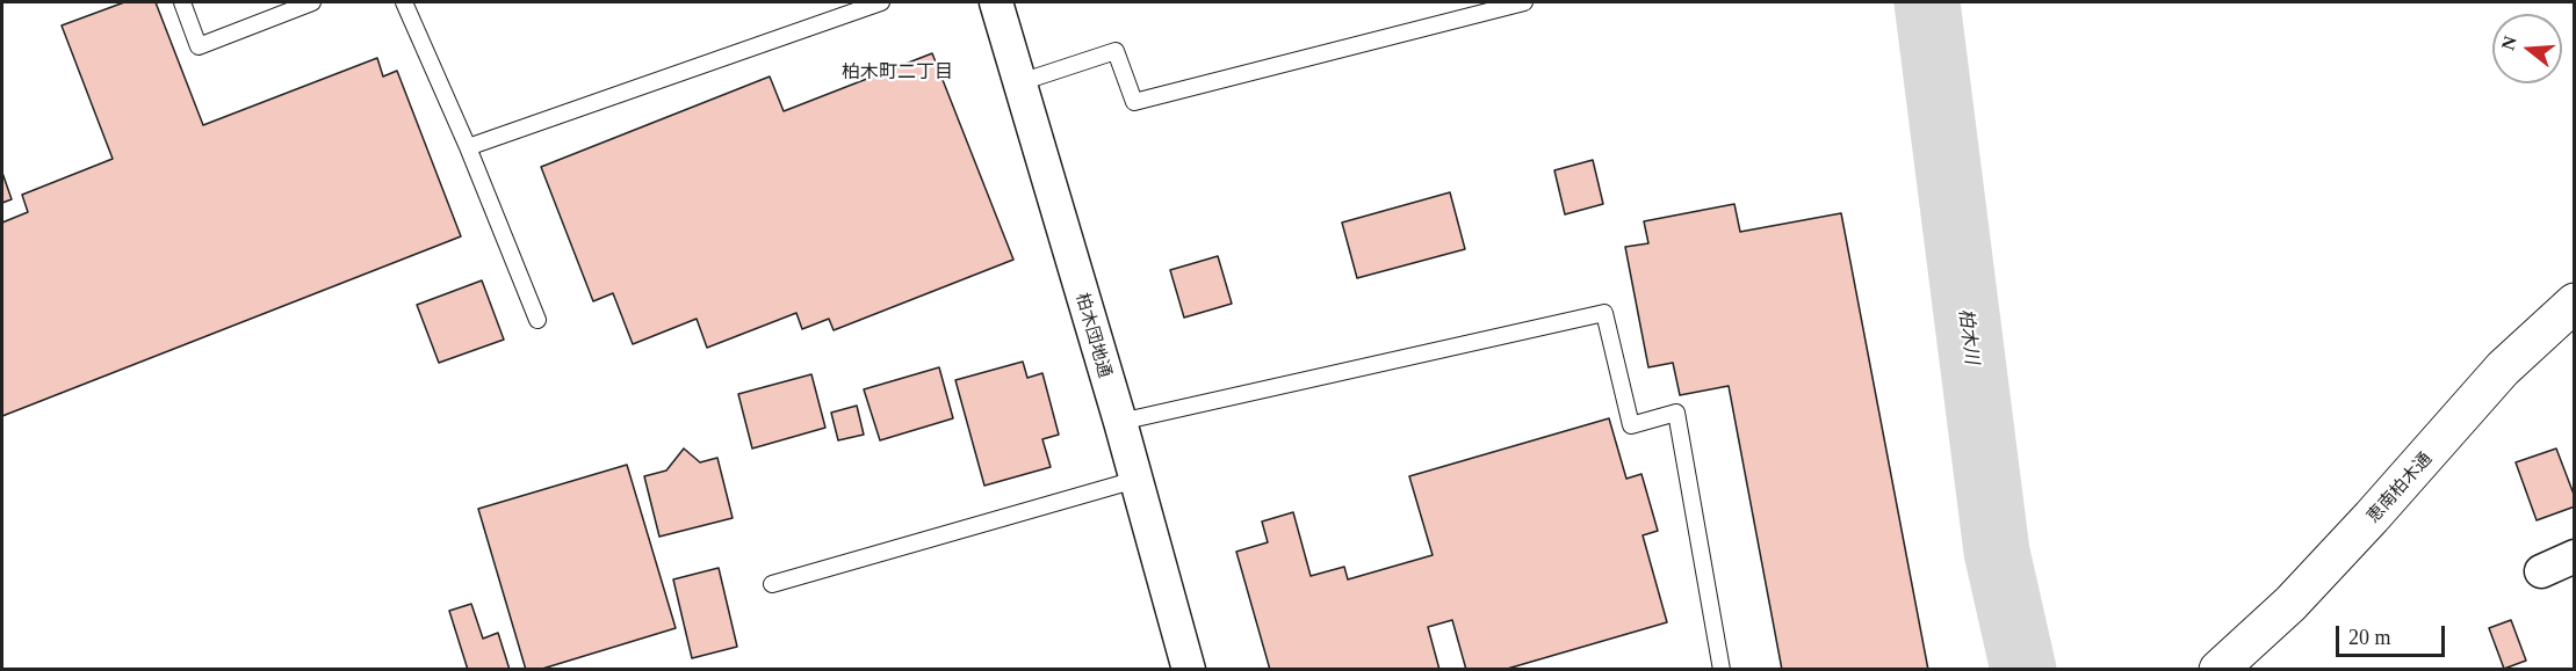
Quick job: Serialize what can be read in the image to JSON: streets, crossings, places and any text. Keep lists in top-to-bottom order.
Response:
{
  "streets": {
    "street": ["柏木団地通", "恵南柏木通"]
  },
  "districts": ["柏木町二丁目"],
  "water": ["柏木川"],
  "scale_bar": "20 m",
  "north": "left"
}
